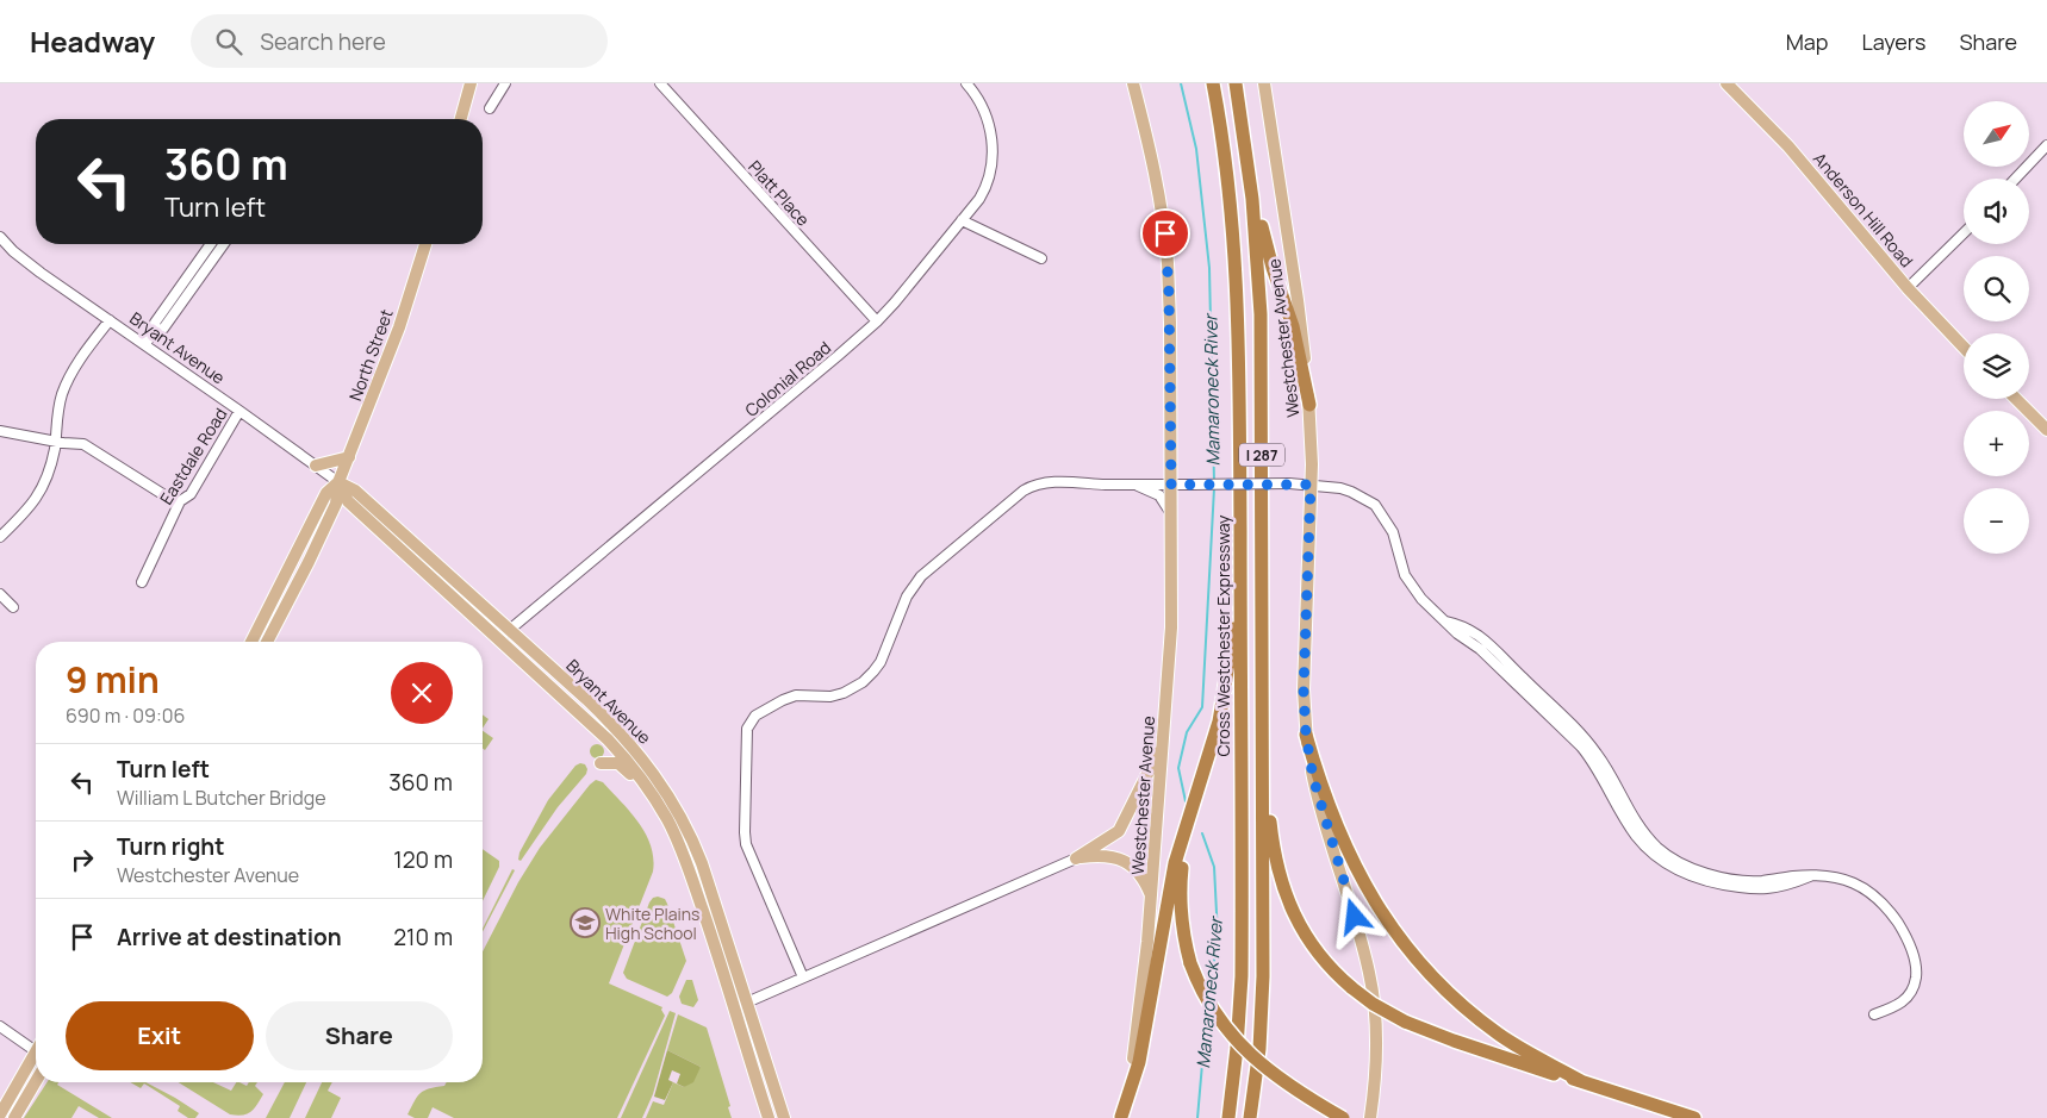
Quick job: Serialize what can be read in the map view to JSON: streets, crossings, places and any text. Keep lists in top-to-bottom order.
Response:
{
  "streets": {
    "highway": ["I 287", "Cross Westchester Expressway"],
    "main road": [
      "Anderson Hill Road",
      "Westchester Avenue",
      "Bryant Avenue",
      "North Street"
    ],
    "street": ["Platt Place", "Colonial Road", "Eastdale Road"]
  },
  "crossings": [
    ["Platt Place", "Colonial Road"],
    ["Bryant Avenue", "North Street"],
    ["Bryant Avenue", "Colonial Road"],
    ["Bryant Avenue", "Eastdale Road"]
  ],
  "water": ["Mamaroneck River"],
  "places": {
    "school or university": ["White Plains High School"]
  },
  "north": "top right",
  "page": {
    "header": "Headway",
    "search": "Search here",
    "nav": ["Map", "Layers", "Share"],
    "map_buttons": ["+", "−"],
    "turn": ["360 m", "Turn left"],
    "heading": ["9 min", "690 m · 09:06"],
    "list": [
      {
        "name": "Turn left",
        "note": "William L Butcher Bridge",
        "value": "360 m"
      },
      {
        "name": "Turn right",
        "note": "Westchester Avenue",
        "value": "120 m"
      },
      {
        "name": "Arrive at destination",
        "value": "210 m"
      }
    ],
    "buttons": ["Exit", "Share"]
  }
}
